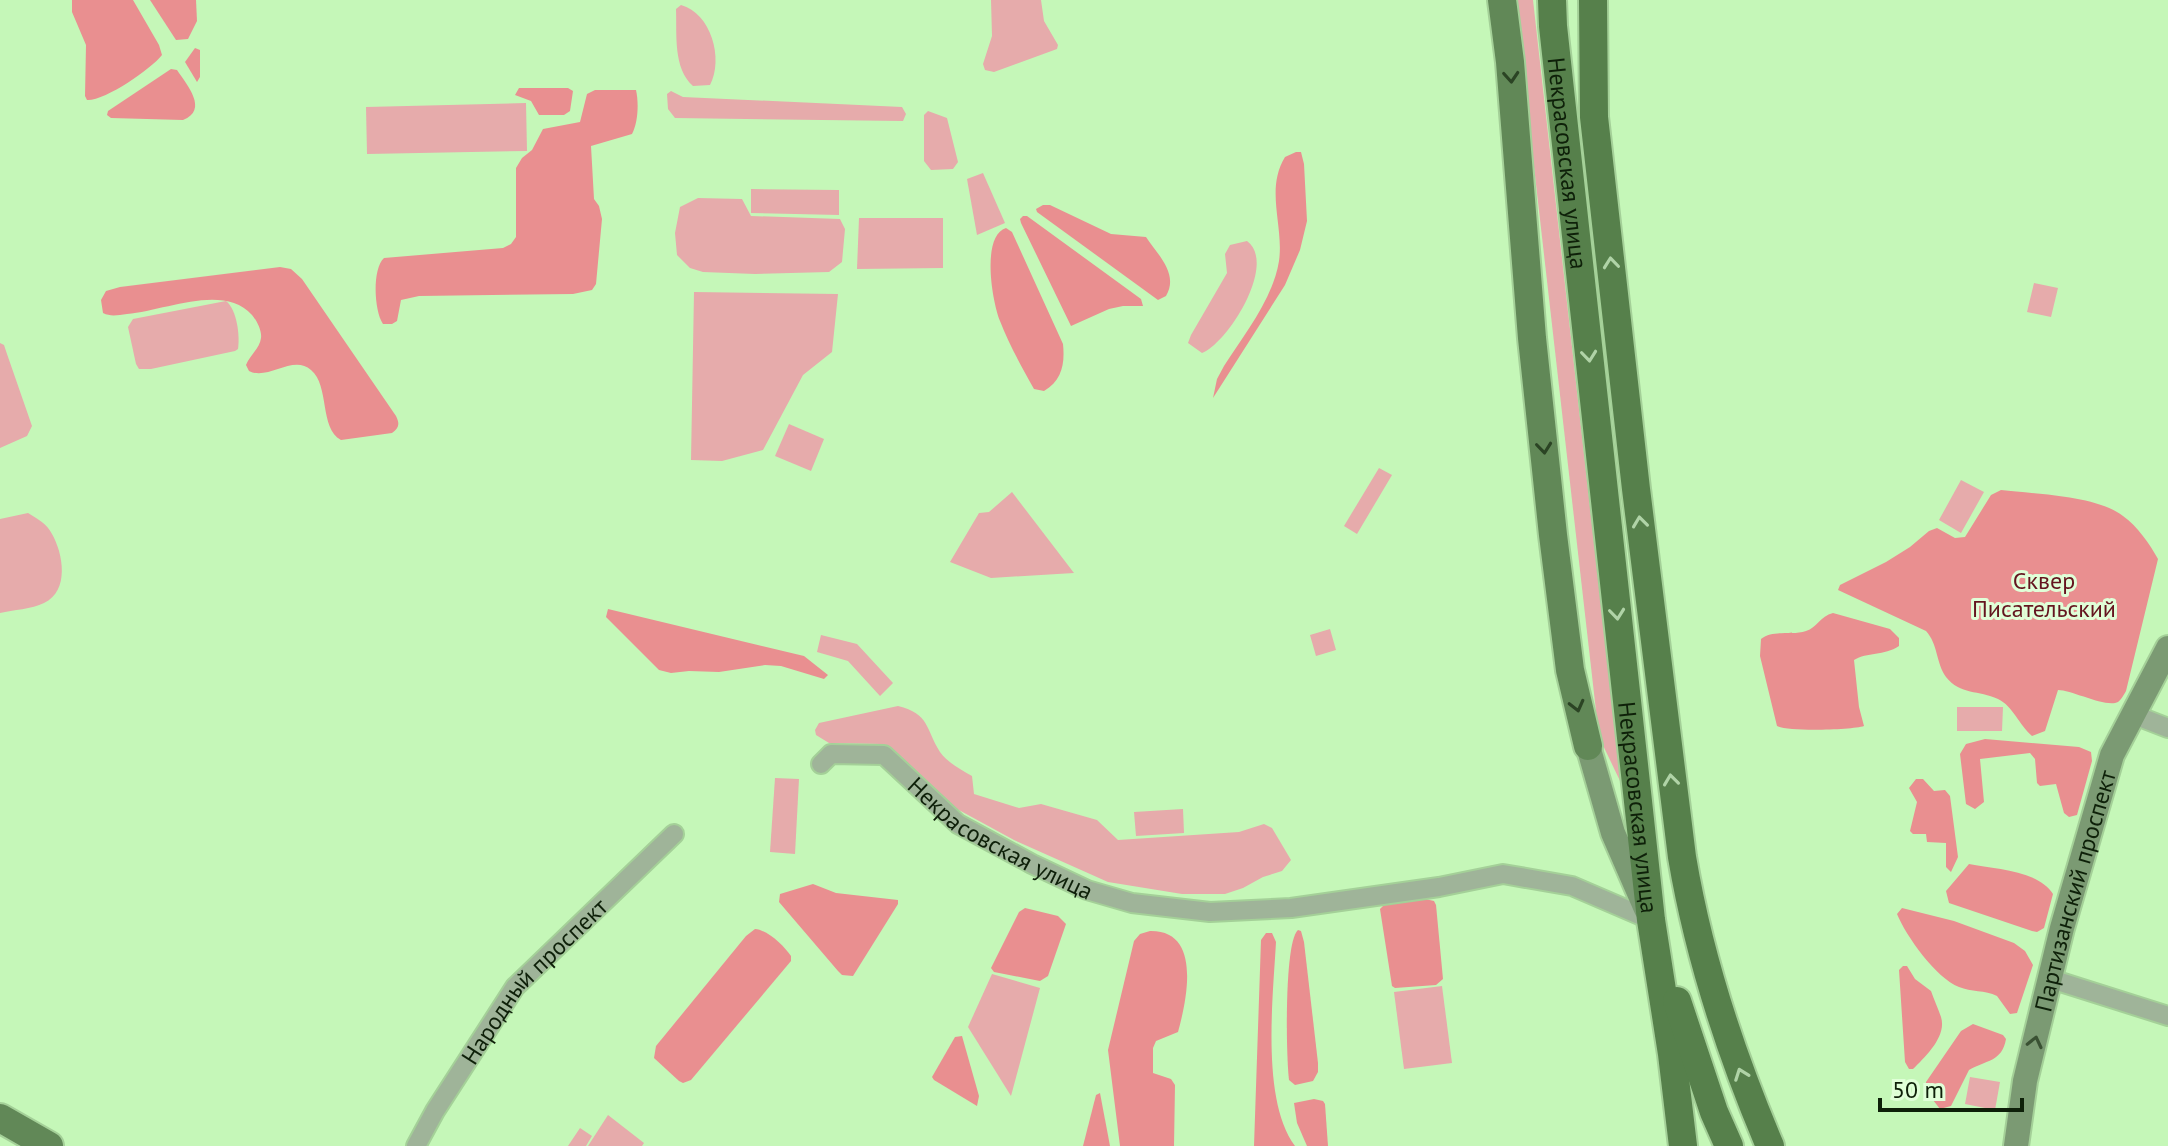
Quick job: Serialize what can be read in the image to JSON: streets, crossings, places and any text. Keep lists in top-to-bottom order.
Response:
{
  "streets": {
    "highway": ["Некрасовская улица"],
    "main road": ["Партизанский проспект"],
    "street": ["Народный проспект"]
  },
  "parks": ["Cквер Писательский"],
  "scale_bar": "50 m"
}
